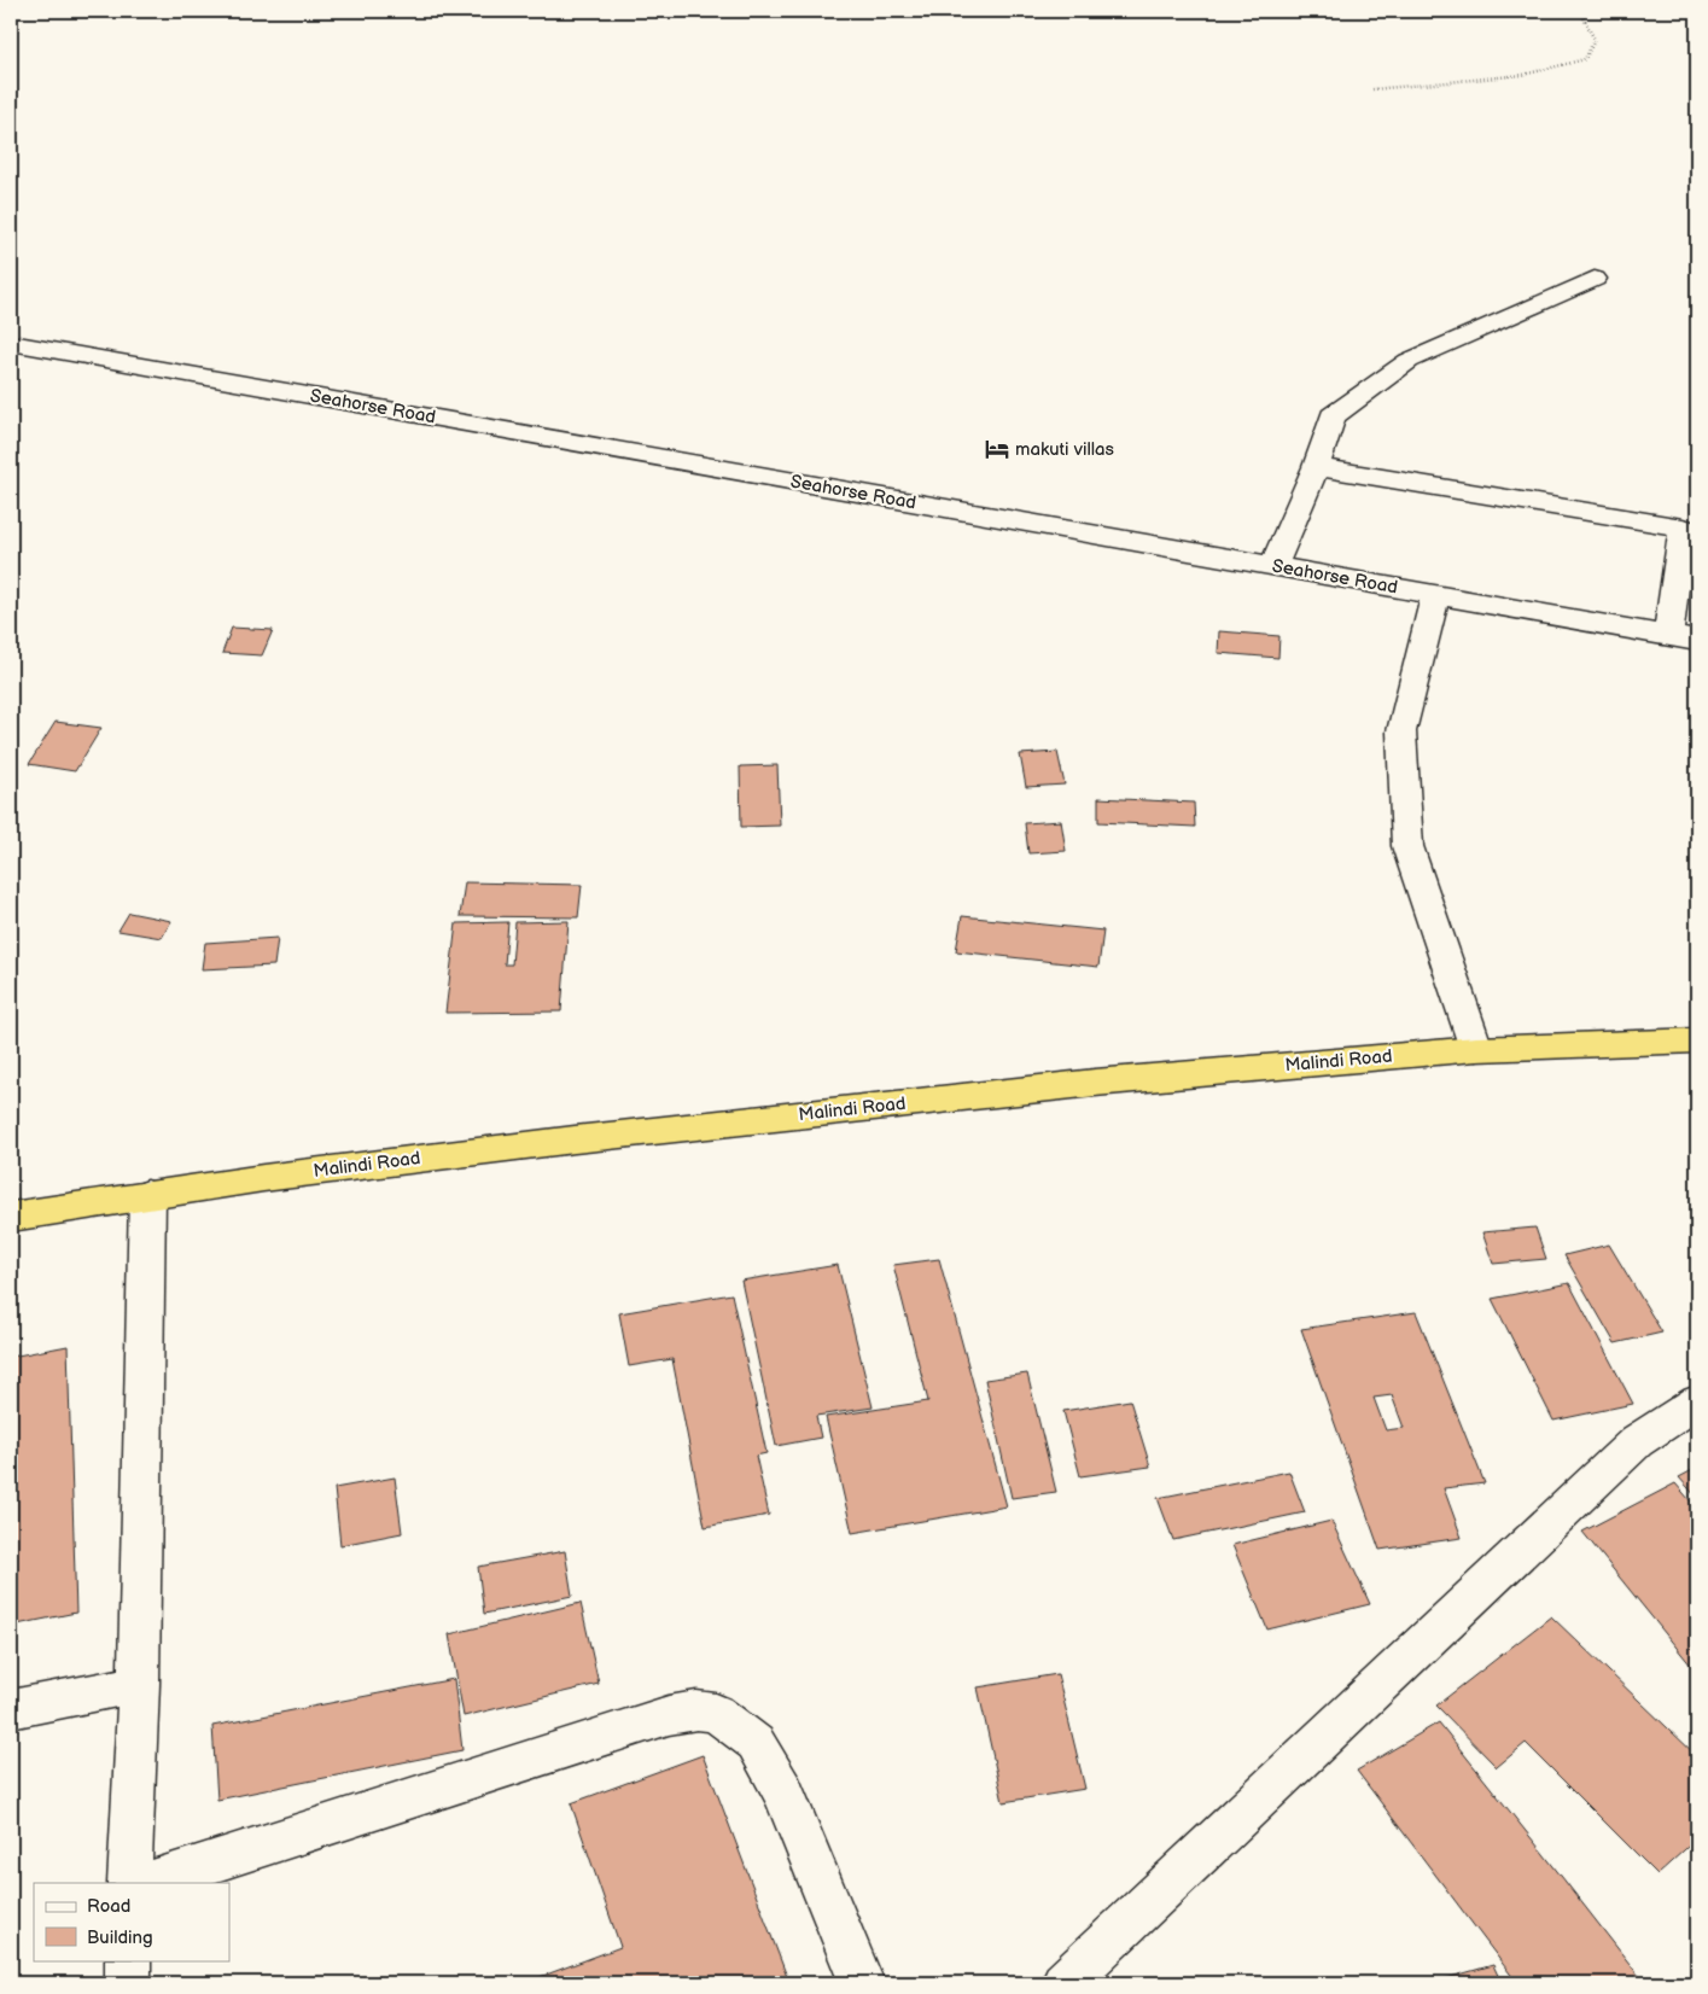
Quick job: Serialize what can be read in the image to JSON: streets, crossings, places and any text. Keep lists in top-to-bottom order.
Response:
{
  "streets": {
    "highway": ["Malindi Road"],
    "street": ["Seahorse Road"]
  },
  "places": {
    "hotel": ["makuti villas"]
  },
  "legend": ["Road", "Building"]
}
